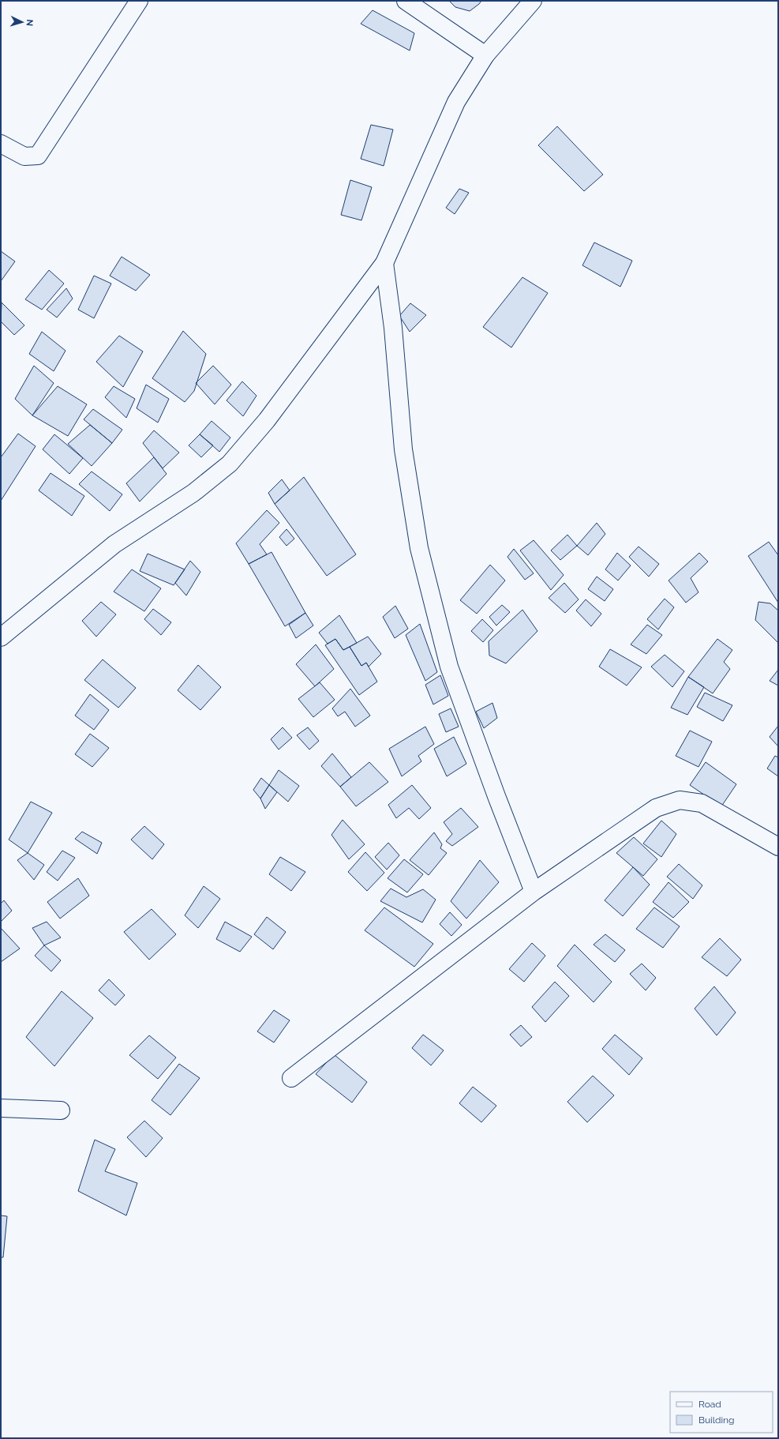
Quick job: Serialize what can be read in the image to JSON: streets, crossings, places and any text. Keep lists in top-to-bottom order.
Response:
{
  "legend": ["Road", "Building"],
  "north": "right"
}
